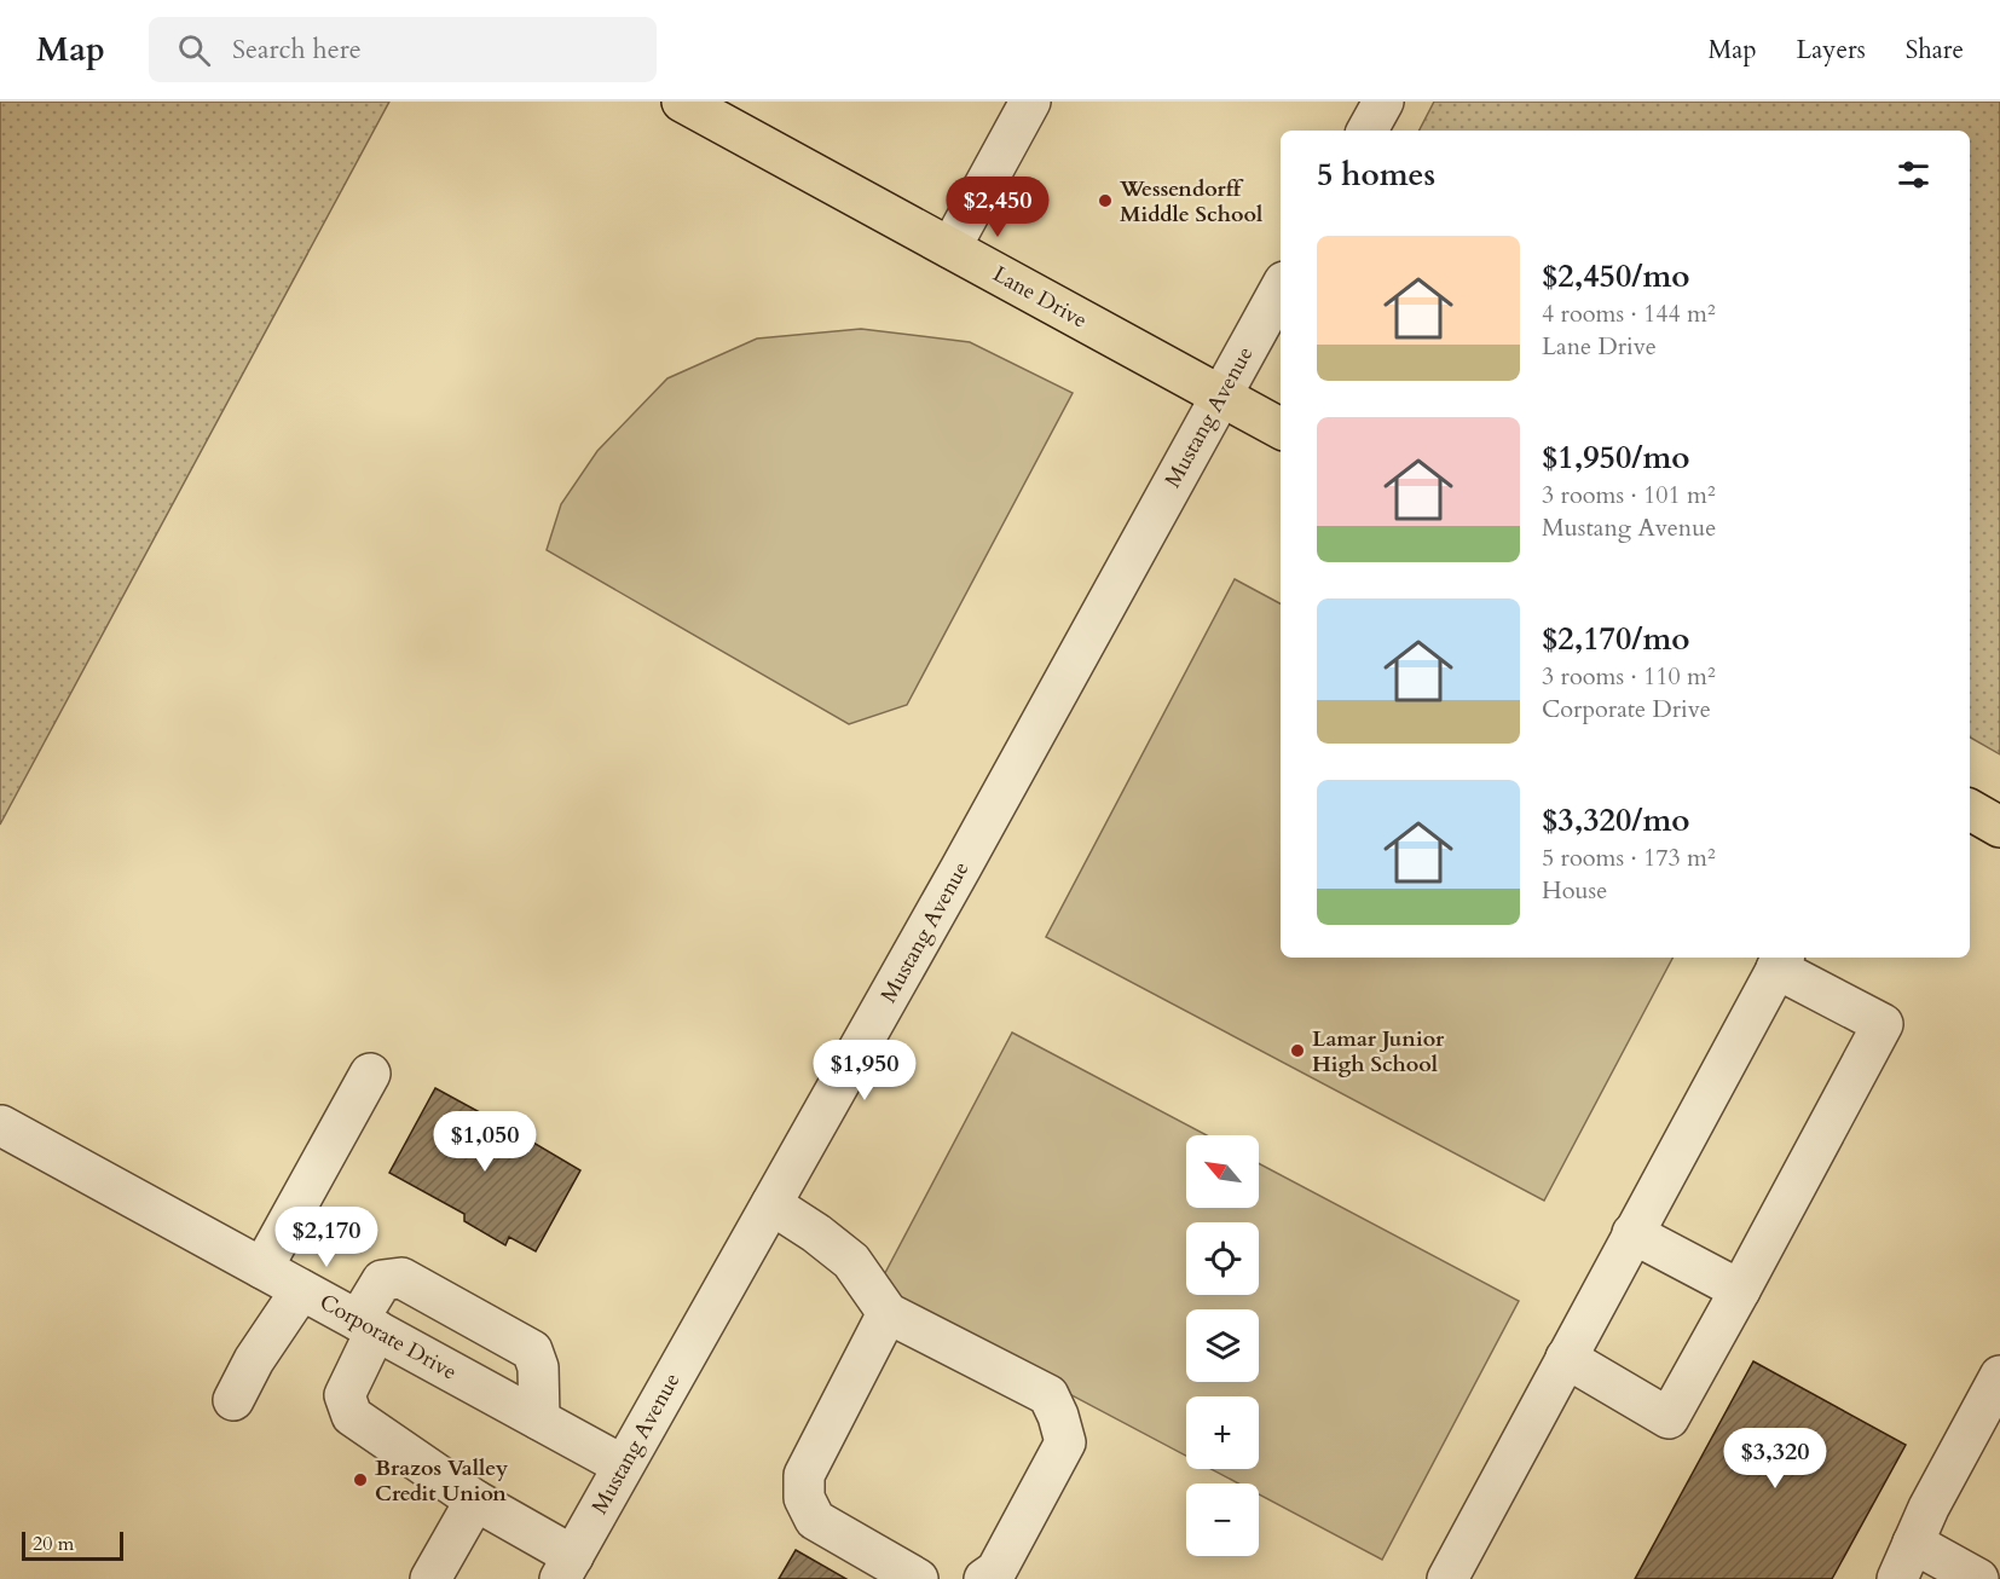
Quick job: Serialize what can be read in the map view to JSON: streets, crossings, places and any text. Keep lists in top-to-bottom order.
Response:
{
  "streets": {
    "main road": ["Lane Drive"],
    "street": ["Mustang Avenue", "Corporate Drive"]
  },
  "crossings": [
    ["Lane Drive", "Mustang Avenue"],
    ["Mustang Avenue", "Corporate Drive"]
  ],
  "places": ["Wessendorff Middle School", "Lamar Junior High School", "Brazos Valley Credit Union"],
  "scale_bar": "20 m",
  "north": "top left",
  "page": {
    "header": "Map",
    "search": "Search here",
    "nav": ["Map", "Layers", "Share"],
    "heading": "5 homes",
    "price": [
      "$2,450",
      "$1,950",
      "$1,050",
      "$2,170",
      "$3,320"
    ],
    "list": [
      {
        "name": "$2,450/mo",
        "note": "4 rooms · 144 m² · Lane Drive"
      },
      {
        "name": "$1,950/mo",
        "note": "3 rooms · 101 m² · Mustang Avenue"
      },
      {
        "name": "$2,170/mo",
        "note": "3 rooms · 110 m² · Corporate Drive"
      },
      {
        "name": "$3,320/mo",
        "note": "5 rooms · 173 m² · House"
      }
    ],
    "map_buttons": ["+", "−"],
    "scale": "20 m"
  }
}
